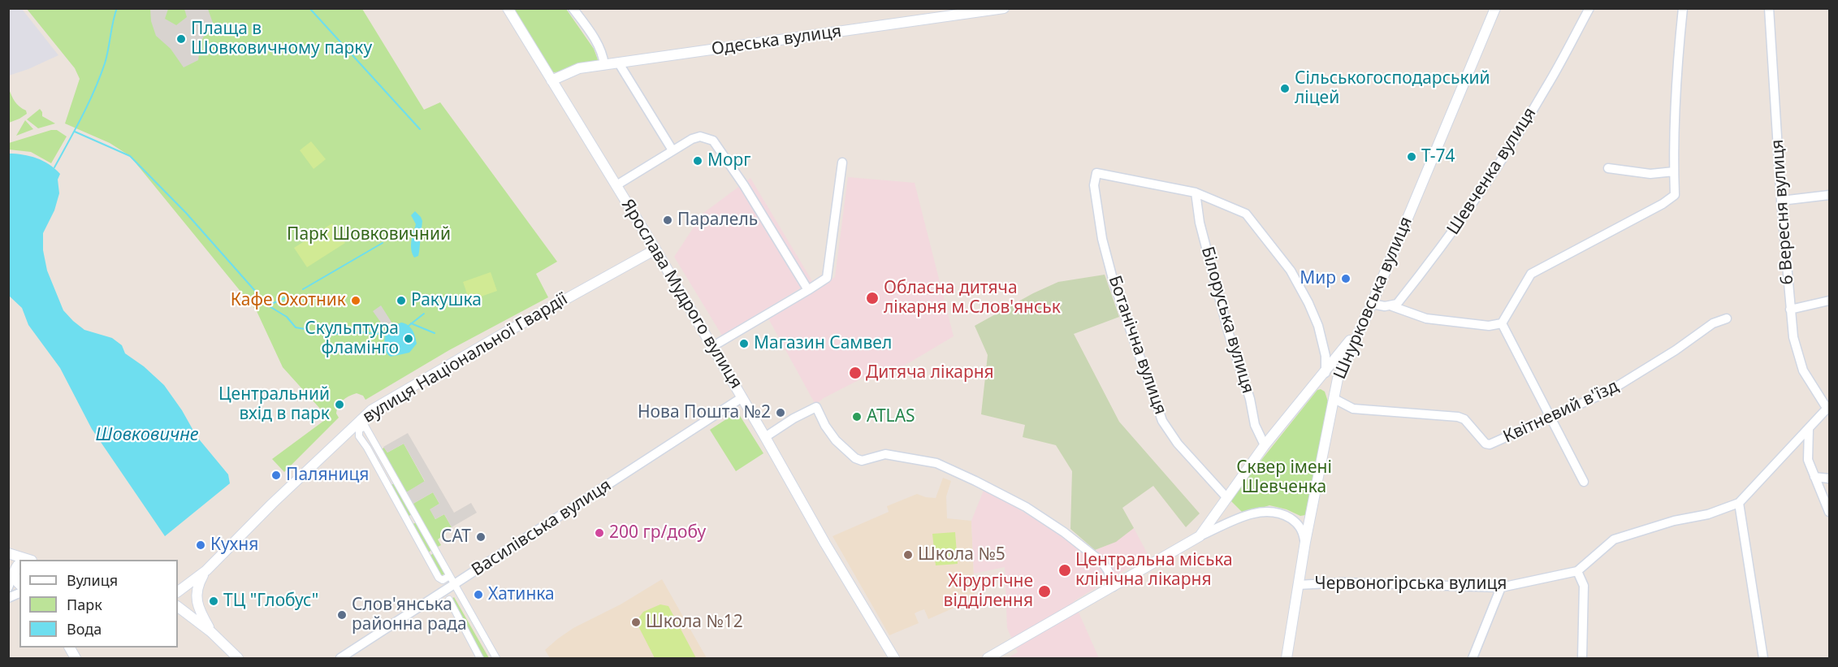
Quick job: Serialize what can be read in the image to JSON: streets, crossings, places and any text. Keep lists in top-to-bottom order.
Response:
{
  "streets": {
    "street": [
      "Одеська вулиця",
      "Шевченка вулиця",
      "6 Вересня вулиця",
      "Ярослава Мудрого вулиця",
      "Шнурковська вулиця",
      "Білоруська вулиця",
      "Ботанічна вулиця",
      "вулиця Національної Гвардії",
      "Квітневий в'їзд",
      "Василівська вулиця",
      "Червоногірська вулиця"
    ]
  },
  "crossings": [
    ["Одеська вулиця", "Ярослава Мудрого вулиця"],
    ["Ярослава Мудрого вулиця", "вулиця Національної Гвардії"],
    ["Ярослава Мудрого вулиця", "Василівська вулиця"],
    ["Шнурковська вулиця", "Квітневий в'їзд"],
    ["Шнурковська вулиця", "Червоногірська вулиця"],
    ["Білоруська вулиця", "Ботанічна вулиця"]
  ],
  "water": ["Шовковичне"],
  "parks": ["Парк Шовковичний", "Сквер імені Шевченка"],
  "places": [
    "Плаща в Шовковичному парку",
    "Сільськогосподарський ліцей",
    "Т-74",
    "Морг",
    "Паралель",
    "Мир",
    "Обласна дитяча лікарня м.Слов'янськ",
    "Кафе Охотник",
    "Ракушка",
    "Скульптура фламінго",
    "Магазин Самвел",
    "Дитяча лікарня",
    "Центральний вхід в парк",
    "Нова Пошта №2",
    "ATLAS",
    "Паляниця",
    "200 гр/добу",
    "САТ",
    "Кухня",
    "Школа №5",
    "Центральна міська клінічна лікарня",
    "Хірургічне відділення",
    "Хатинка",
    "ТЦ \"Глобус\"",
    "Слов'янська районна рада",
    "Школа №12"
  ],
  "legend": ["Вулиця", "Парк", "Вода"]
}
